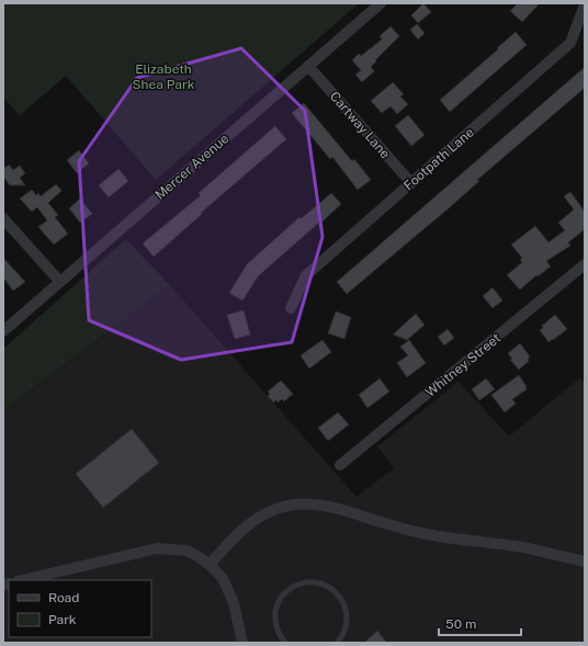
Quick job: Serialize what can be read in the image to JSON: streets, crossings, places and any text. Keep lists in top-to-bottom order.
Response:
{
  "streets": {
    "street": [
      "Cartway Lane",
      "Footpath Lane",
      "Mercer Avenue",
      "Whitney Street"
    ]
  },
  "crossings": [
    ["Cartway Lane", "Footpath Lane"],
    ["Cartway Lane", "Mercer Avenue"]
  ],
  "parks": ["Elizabeth Shea Park"],
  "legend": ["Road", "Park"],
  "scale_bar": "50 m"
}
